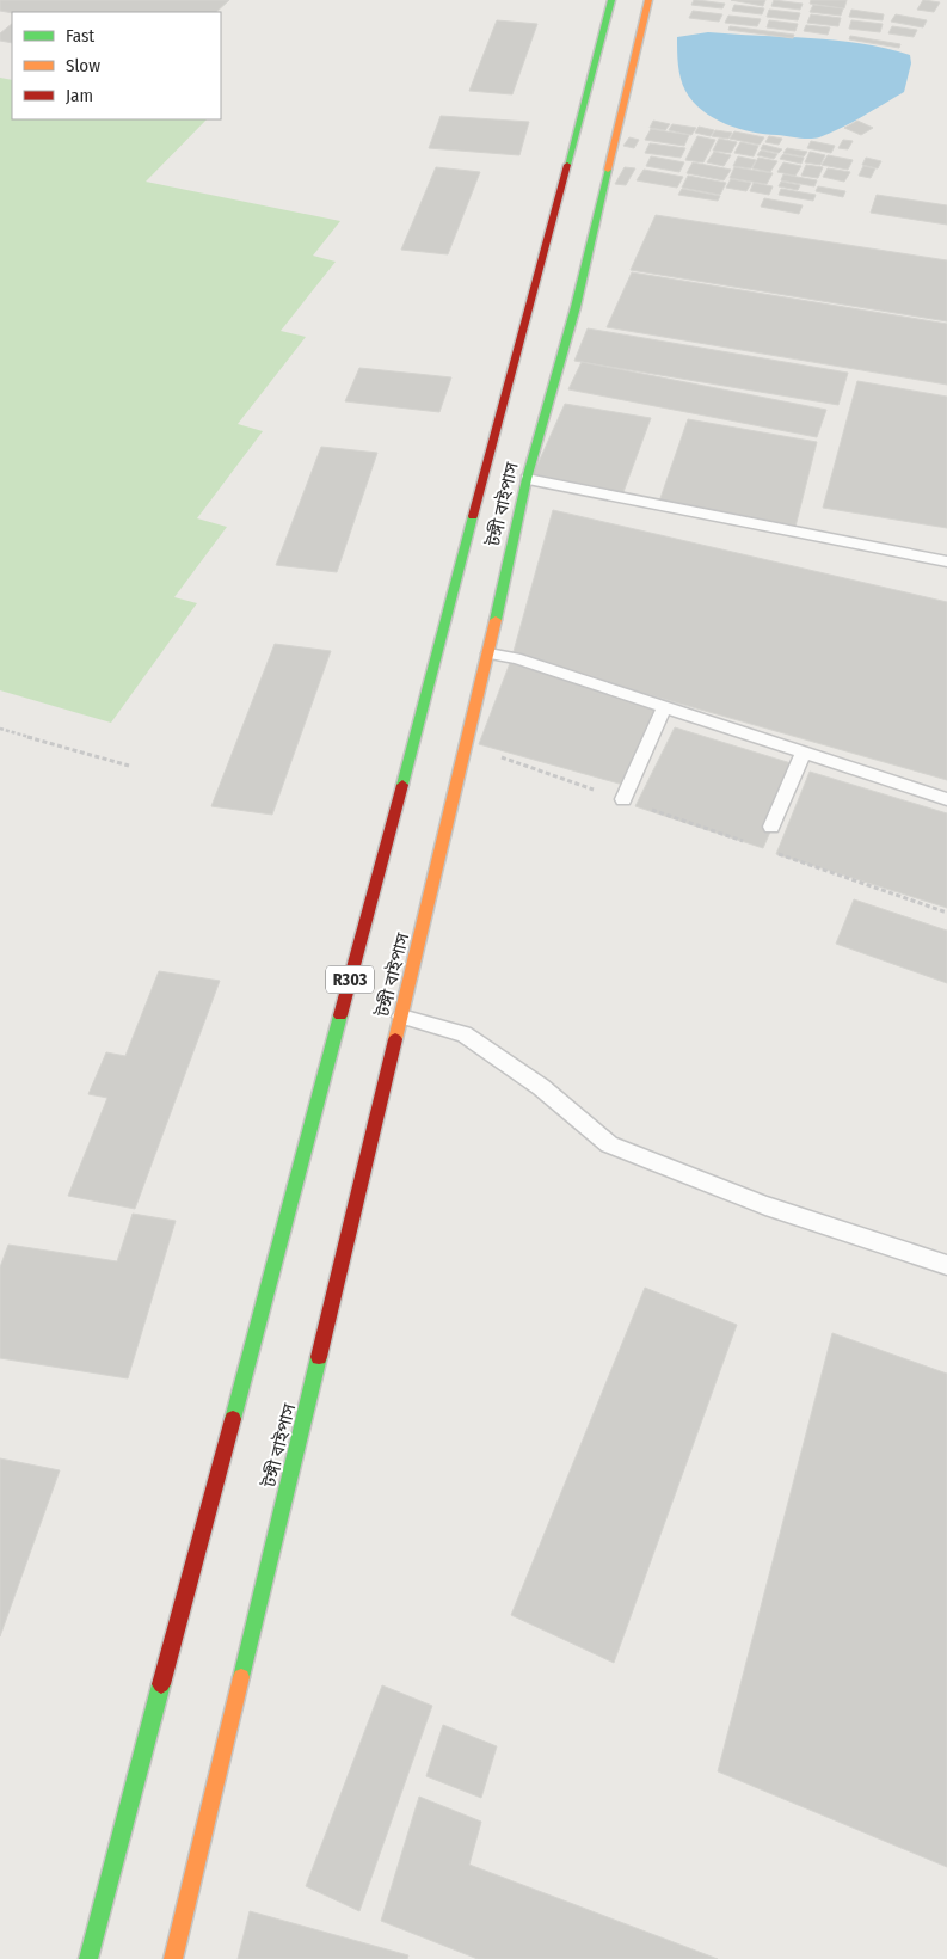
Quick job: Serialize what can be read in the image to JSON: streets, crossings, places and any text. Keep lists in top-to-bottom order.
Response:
{
  "streets": {
    "main road": ["টঙ্গী বাইপাস", "R303"]
  },
  "legend": ["Fast", "Slow", "Jam"]
}
